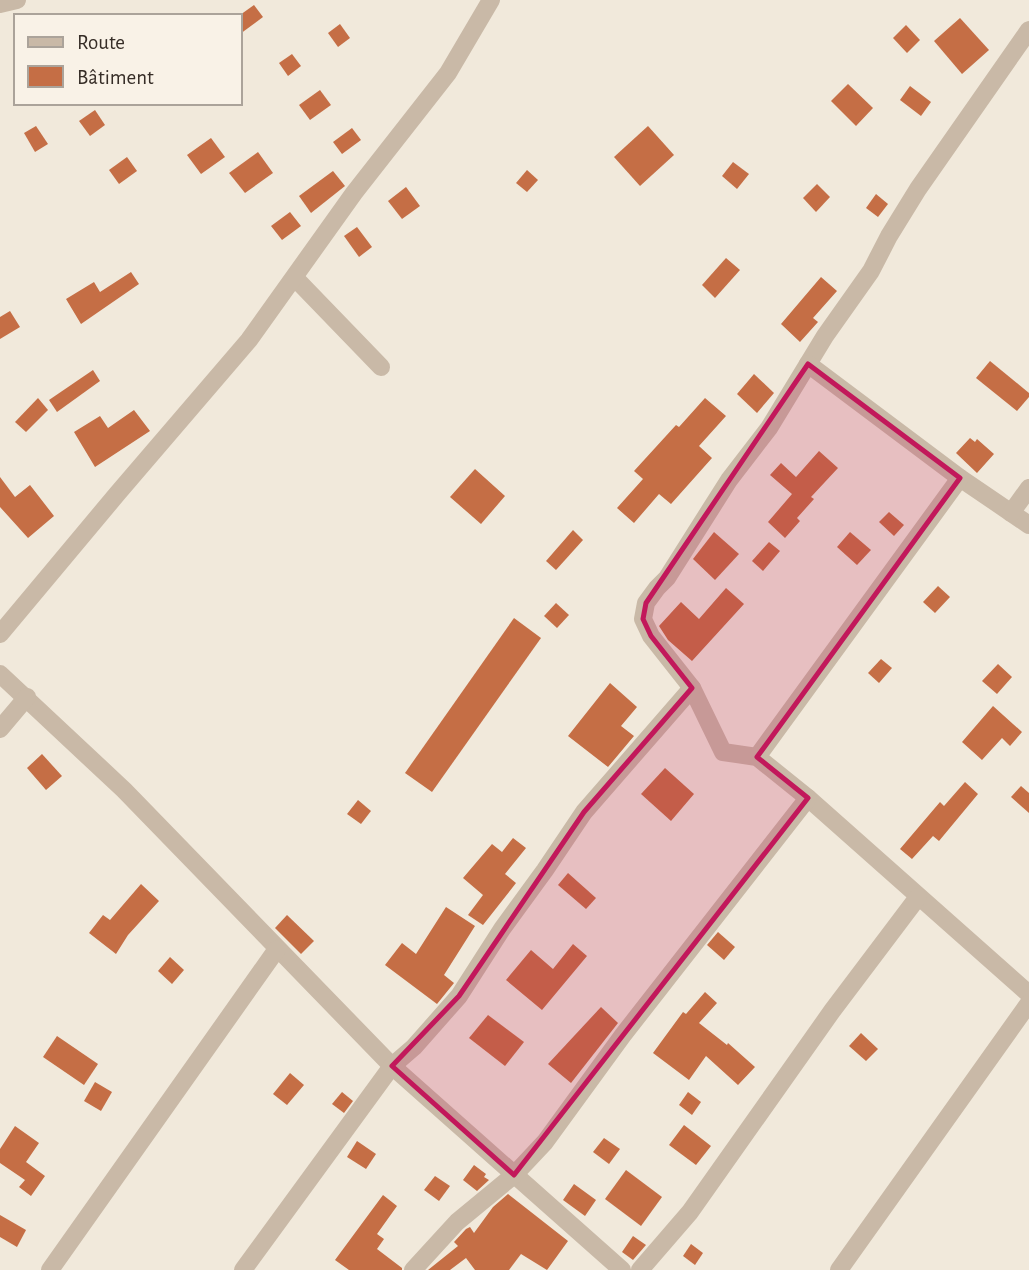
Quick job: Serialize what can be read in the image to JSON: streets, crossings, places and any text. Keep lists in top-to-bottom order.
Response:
{
  "legend": ["Route", "Bâtiment"]
}
